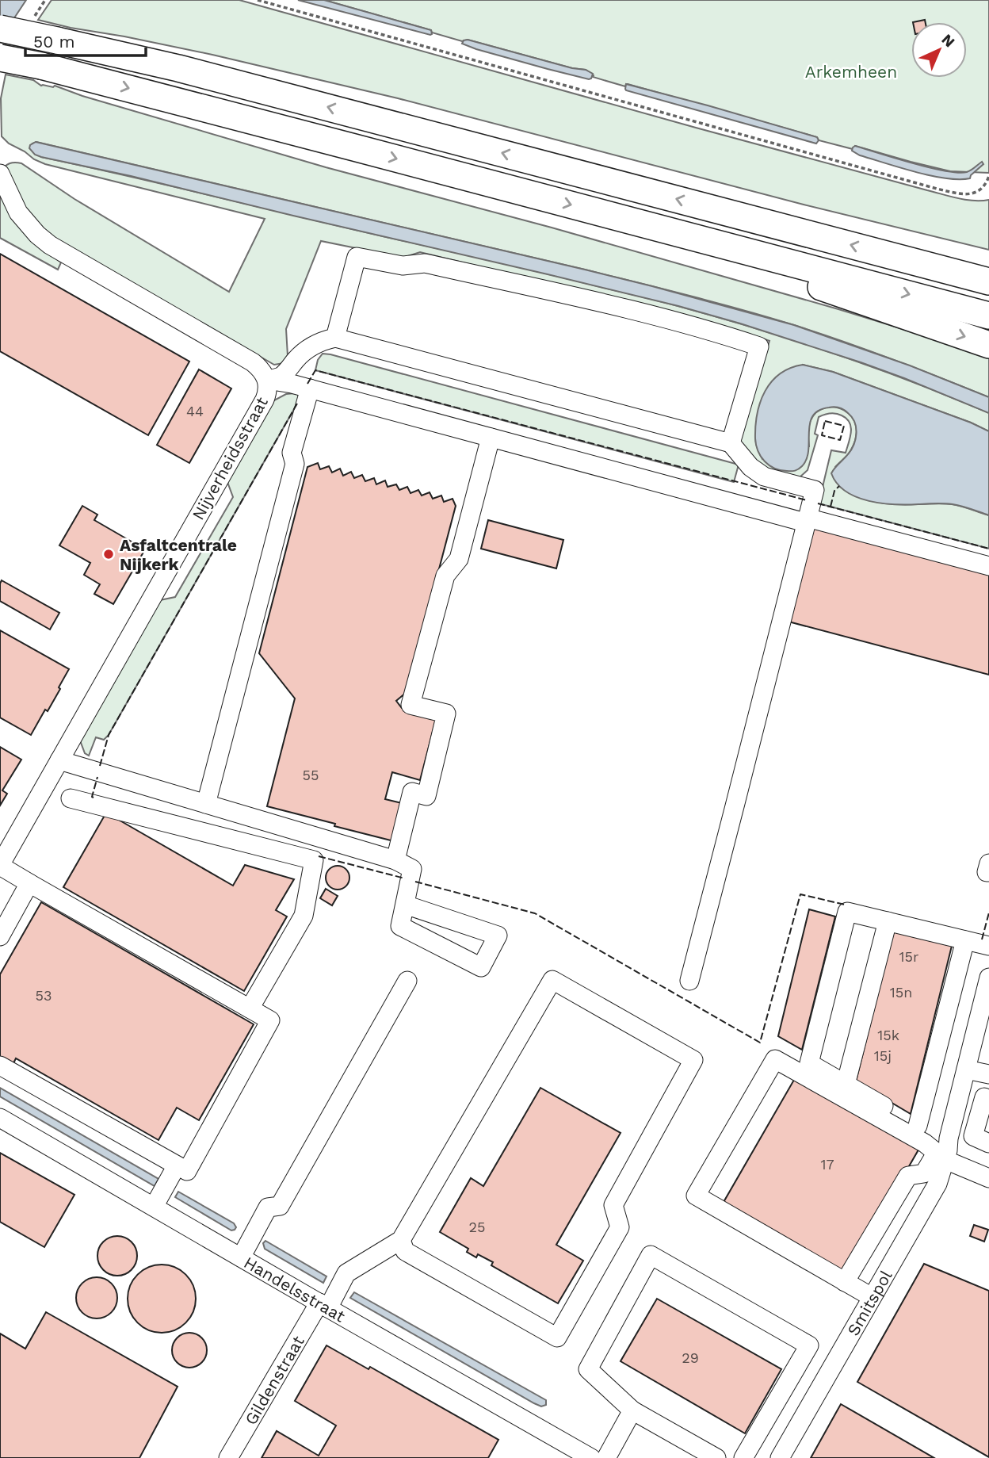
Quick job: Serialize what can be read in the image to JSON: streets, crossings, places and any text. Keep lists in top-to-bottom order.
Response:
{
  "streets": {
    "street": [
      "Nijverheidsstraat",
      "Handelsstraat",
      "Smitspol",
      "Gildenstraat"
    ]
  },
  "crossings": [
    ["Handelsstraat", "Gildenstraat"]
  ],
  "parks": ["Arkemheen"],
  "places": ["Asfaltcentrale Nijkerk"],
  "house_numbers": [
    "44",
    "55",
    "15r",
    "15n",
    "53",
    "15k",
    "15j",
    "17",
    "25",
    "29"
  ],
  "scale_bar": "50 m",
  "north": "top right"
}
